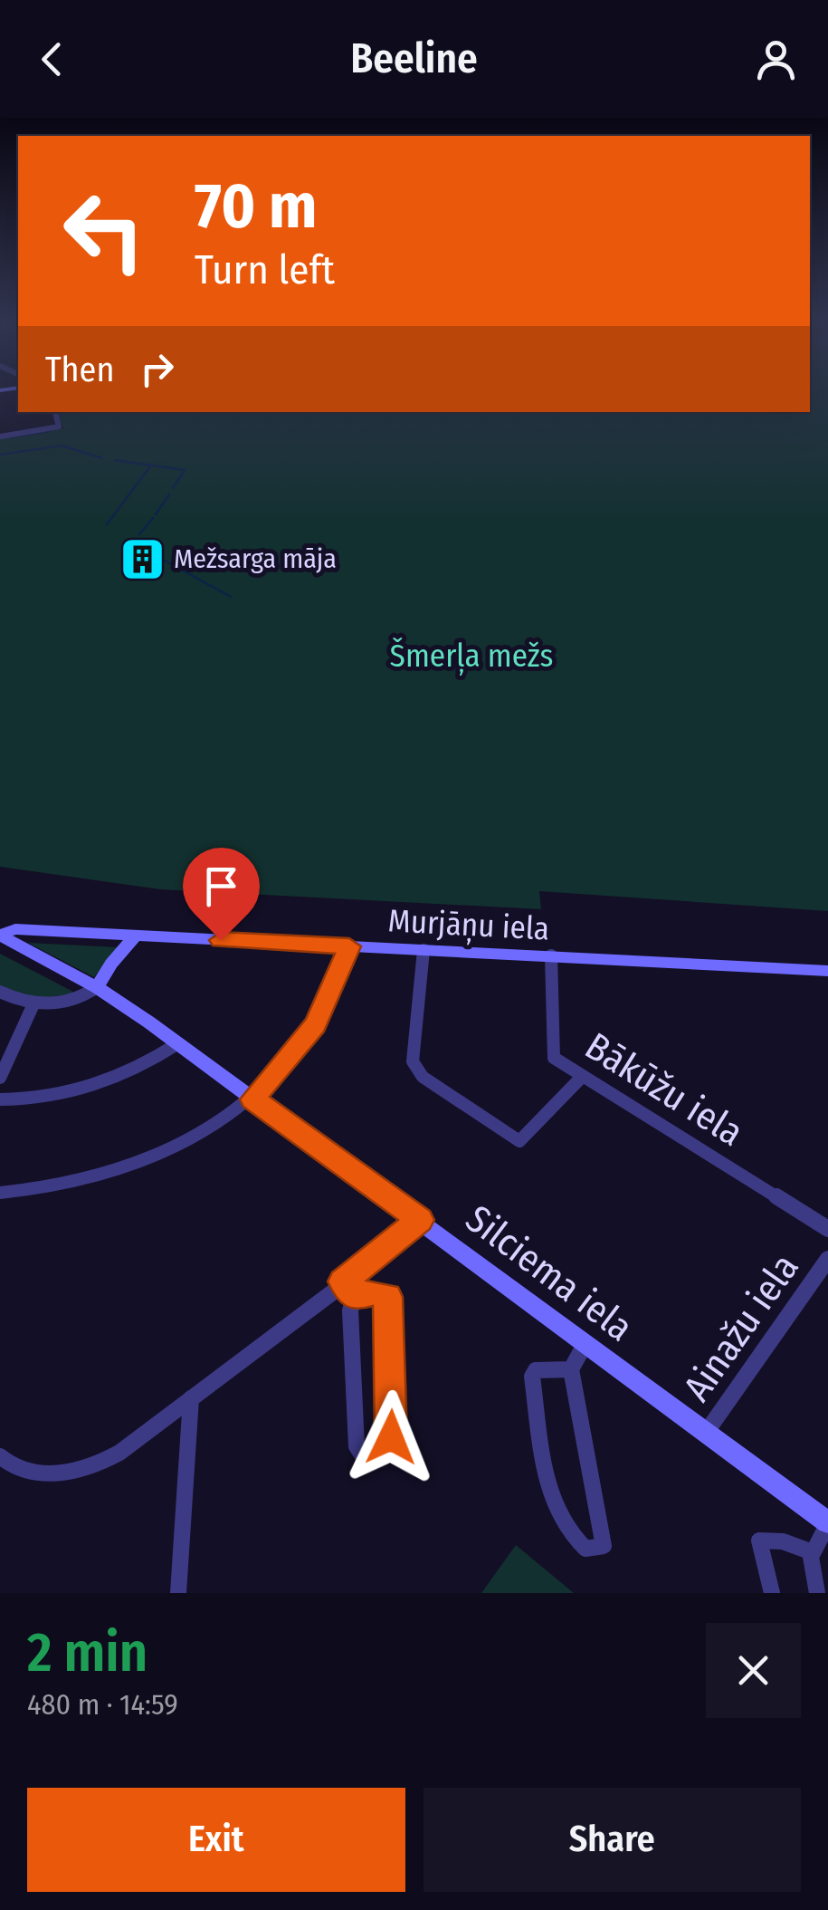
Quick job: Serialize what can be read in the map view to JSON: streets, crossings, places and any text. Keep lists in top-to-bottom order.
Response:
{
  "streets": {
    "street": [
      "Murjāņu iela",
      "Bākūžu iela",
      "Silciema iela",
      "Ainažu iela"
    ]
  },
  "crossings": [
    ["Murjāņu iela", "Bākūžu iela"],
    ["Murjāņu iela", "Silciema iela"],
    ["Silciema iela", "Ainažu iela"]
  ],
  "parks": ["Šmerļa mežs"],
  "places": {
    "building": ["Mežsarga māja"]
  },
  "page": {
    "header": "Beeline",
    "turn": ["70 m", "Turn left"],
    "then": "Then",
    "heading": ["2 min", "480 m · 14:59"],
    "buttons": ["Exit", "Share"]
  }
}
